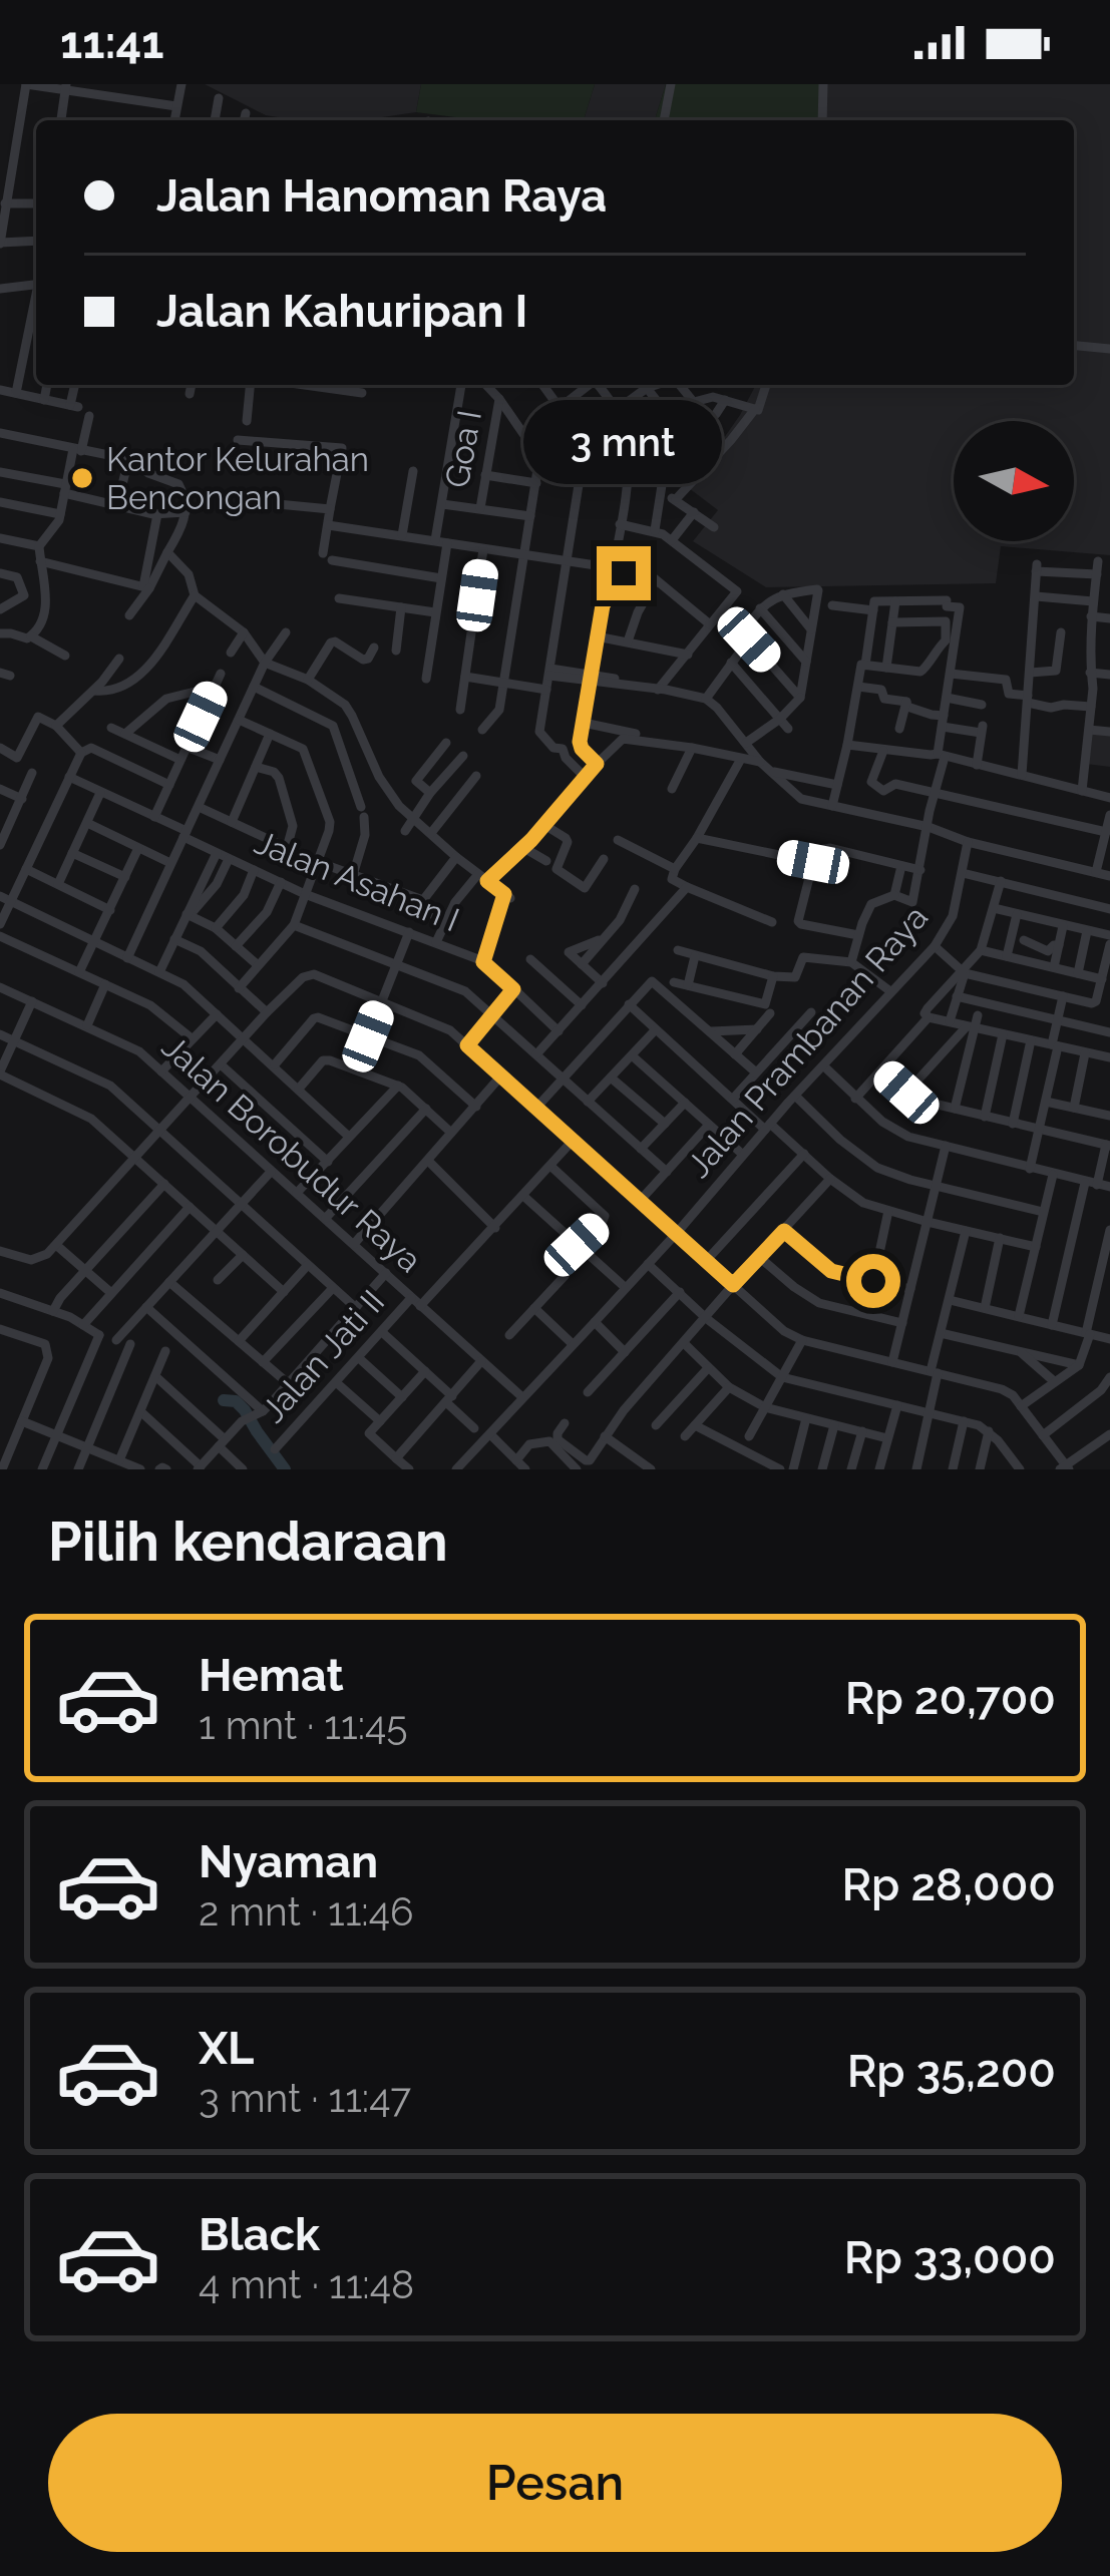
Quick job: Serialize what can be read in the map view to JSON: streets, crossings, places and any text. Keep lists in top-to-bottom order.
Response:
{
  "streets": {
    "street": [
      "Goa I",
      "Jalan Asahan I",
      "Jalan Prambanan Raya",
      "Jalan Borobudur Raya",
      "Jalan Jati II"
    ]
  },
  "crossings": [
    ["Jalan Prambanan Raya", "Jalan Borobudur Raya"],
    ["Jalan Borobudur Raya", "Jalan Jati II"]
  ],
  "places": ["Kantor Kelurahan Bencongan"],
  "north": "right",
  "page": {
    "status": "11:41",
    "banner": ["Jalan Hanoman Raya", "Jalan Kahuripan I"],
    "bubble": "3 mnt",
    "heading": "Pilih kendaraan",
    "list": [
      {
        "name": "Hemat",
        "note": "1 mnt · 11:45",
        "value": "Rp 20,700"
      },
      {
        "name": "Nyaman",
        "note": "2 mnt · 11:46",
        "value": "Rp 28,000"
      },
      {
        "name": "XL",
        "note": "3 mnt · 11:47",
        "value": "Rp 35,200"
      },
      {
        "name": "Black",
        "note": "4 mnt · 11:48",
        "value": "Rp 33,000"
      }
    ],
    "buttons": "Pesan"
  }
}
